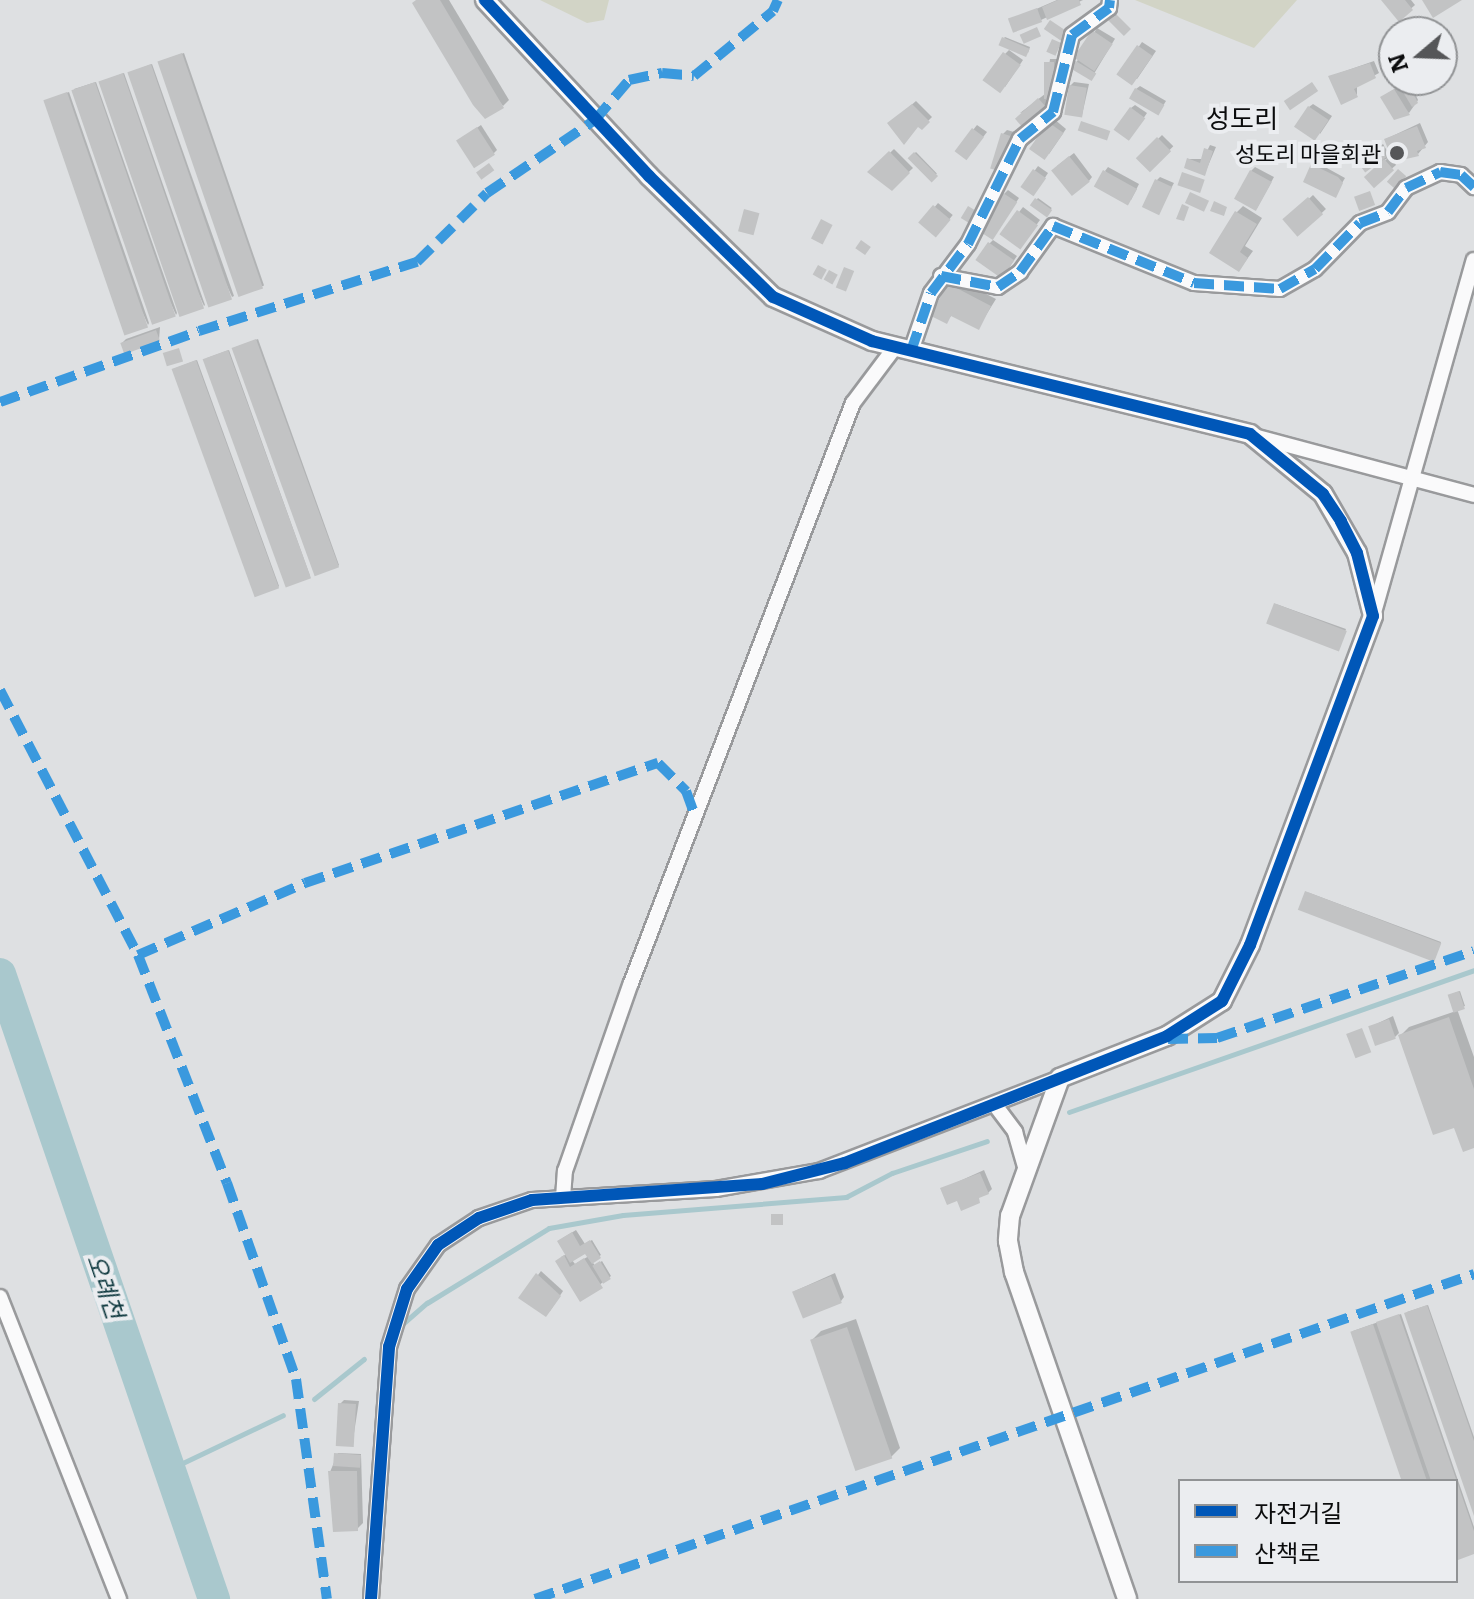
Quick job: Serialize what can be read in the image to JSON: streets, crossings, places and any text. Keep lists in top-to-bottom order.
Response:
{
  "districts": ["성도리"],
  "water": ["오례천"],
  "places": ["성도리 마을회관"],
  "legend": ["자전거길", "산책로"],
  "north": "left"
}
